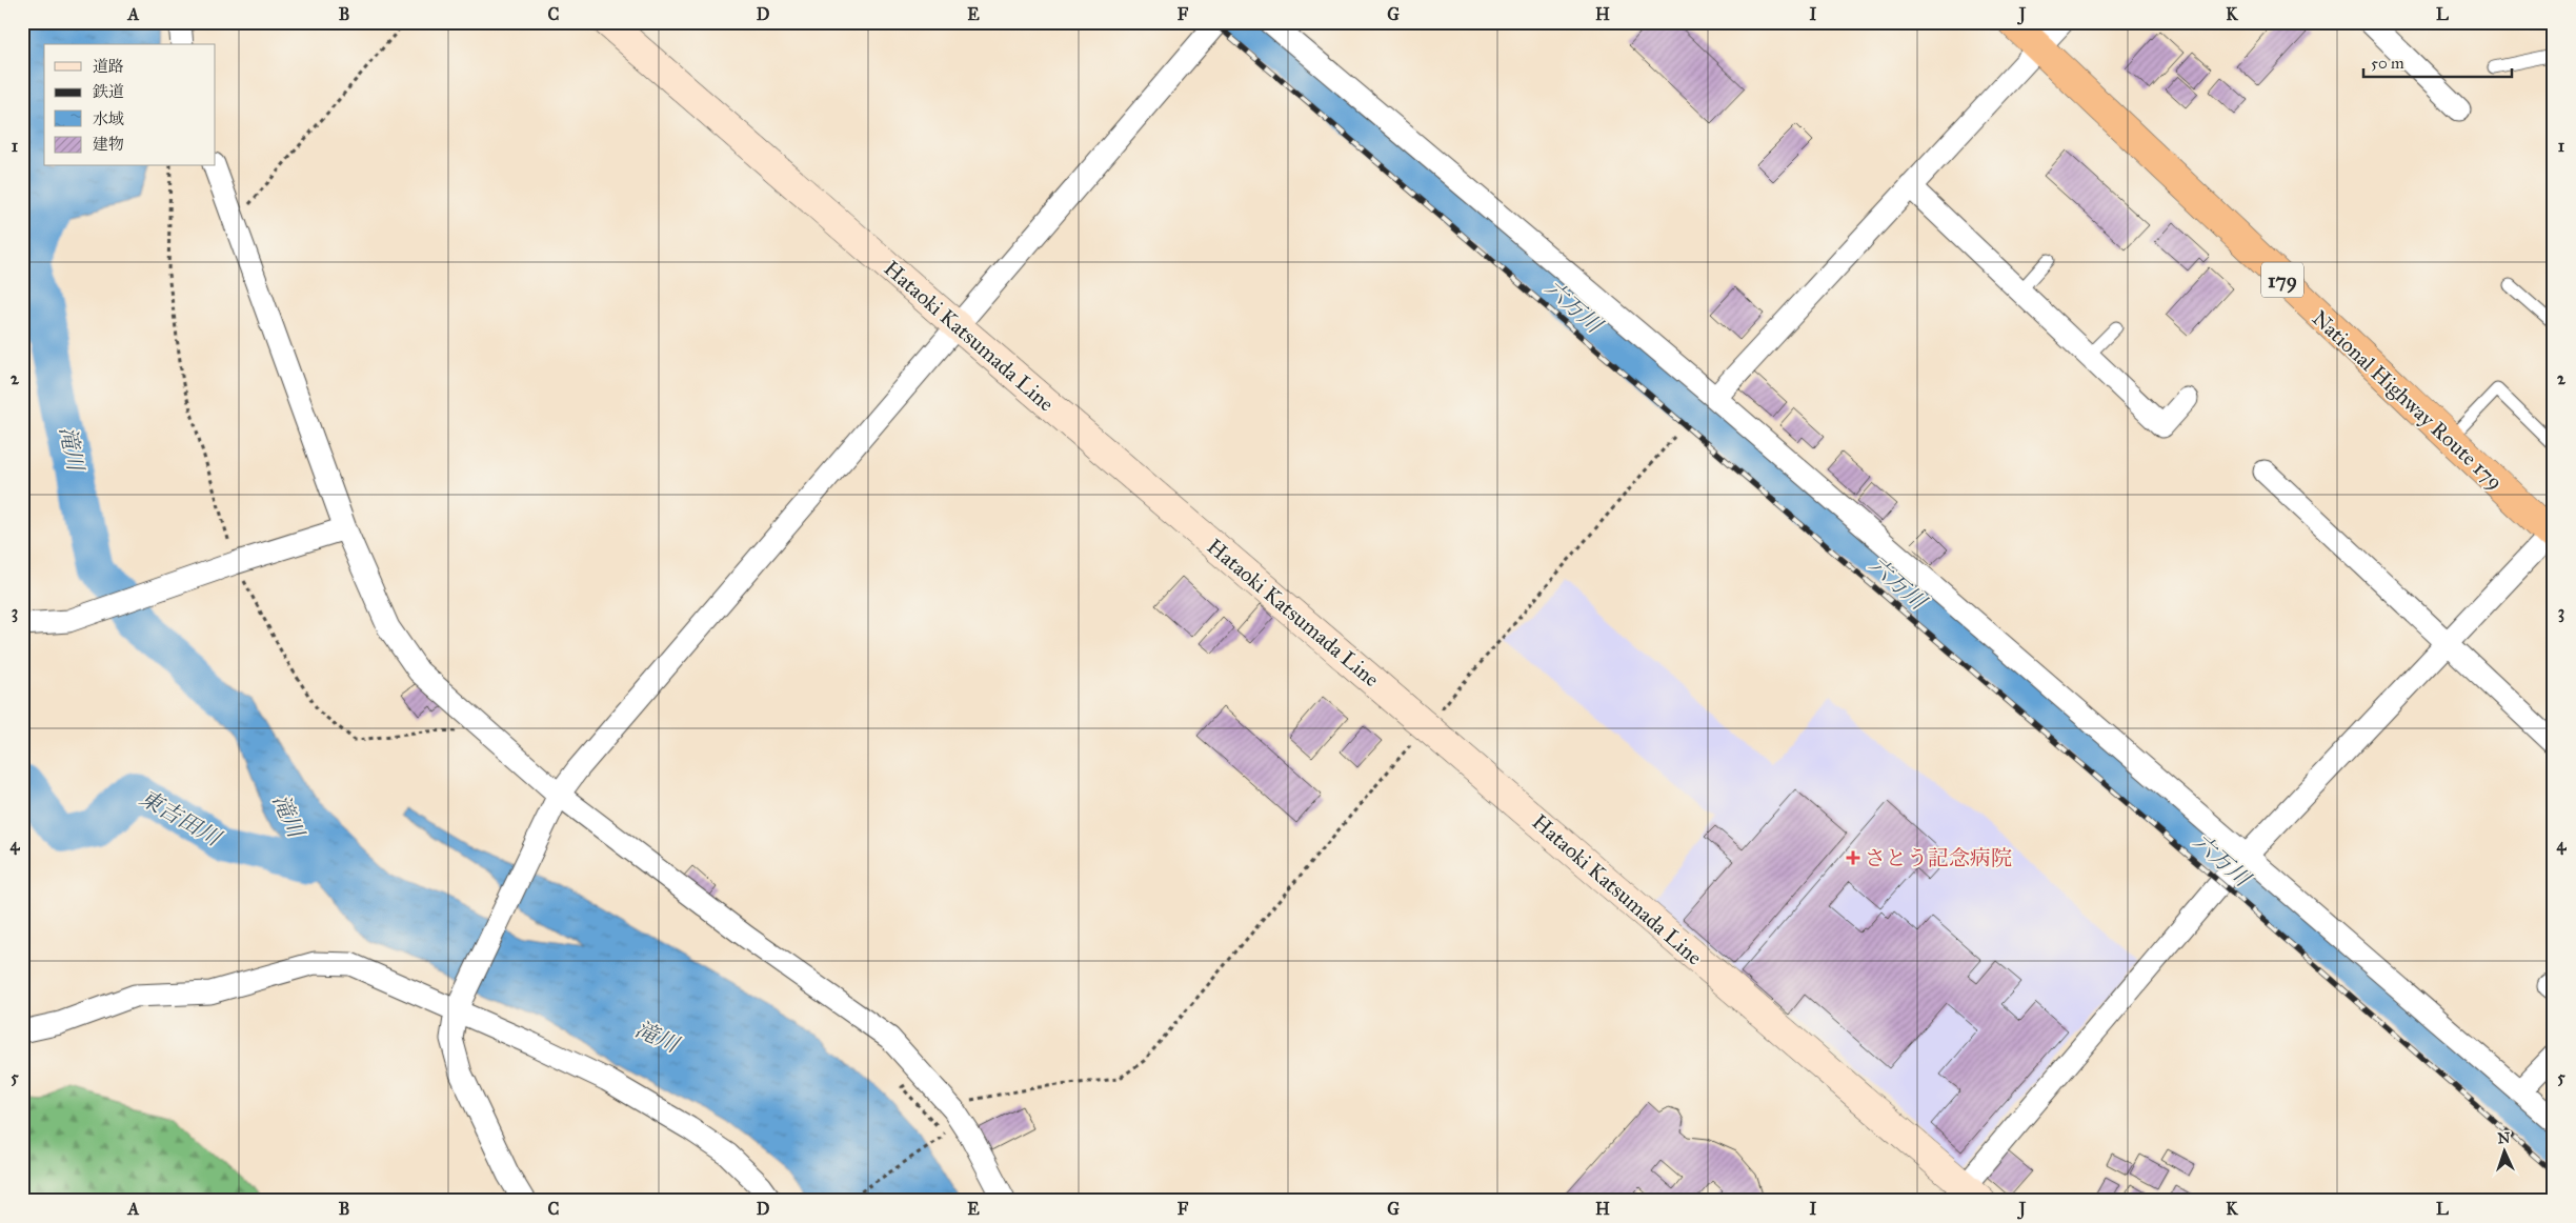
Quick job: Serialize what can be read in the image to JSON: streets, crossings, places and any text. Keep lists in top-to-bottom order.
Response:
{
  "streets": {
    "highway": ["179", "National Highway Route 179"],
    "main road": ["Hataoki Katsumada Line"]
  },
  "water": ["六万川", "滝川", "東吉田川"],
  "places": {
    "health": ["さとう記念病院"]
  },
  "legend": [
    "道路",
    "鉄道",
    "水域",
    "建物"
  ],
  "scale_bar": "50 m",
  "north": "top",
  "grid": {
    "columns": [
      "A",
      "B",
      "C",
      "D",
      "E",
      "F",
      "G",
      "H",
      "I",
      "J",
      "K",
      "L"
    ],
    "rows": [
      "1",
      "2",
      "3",
      "4",
      "5"
    ]
  }
}
